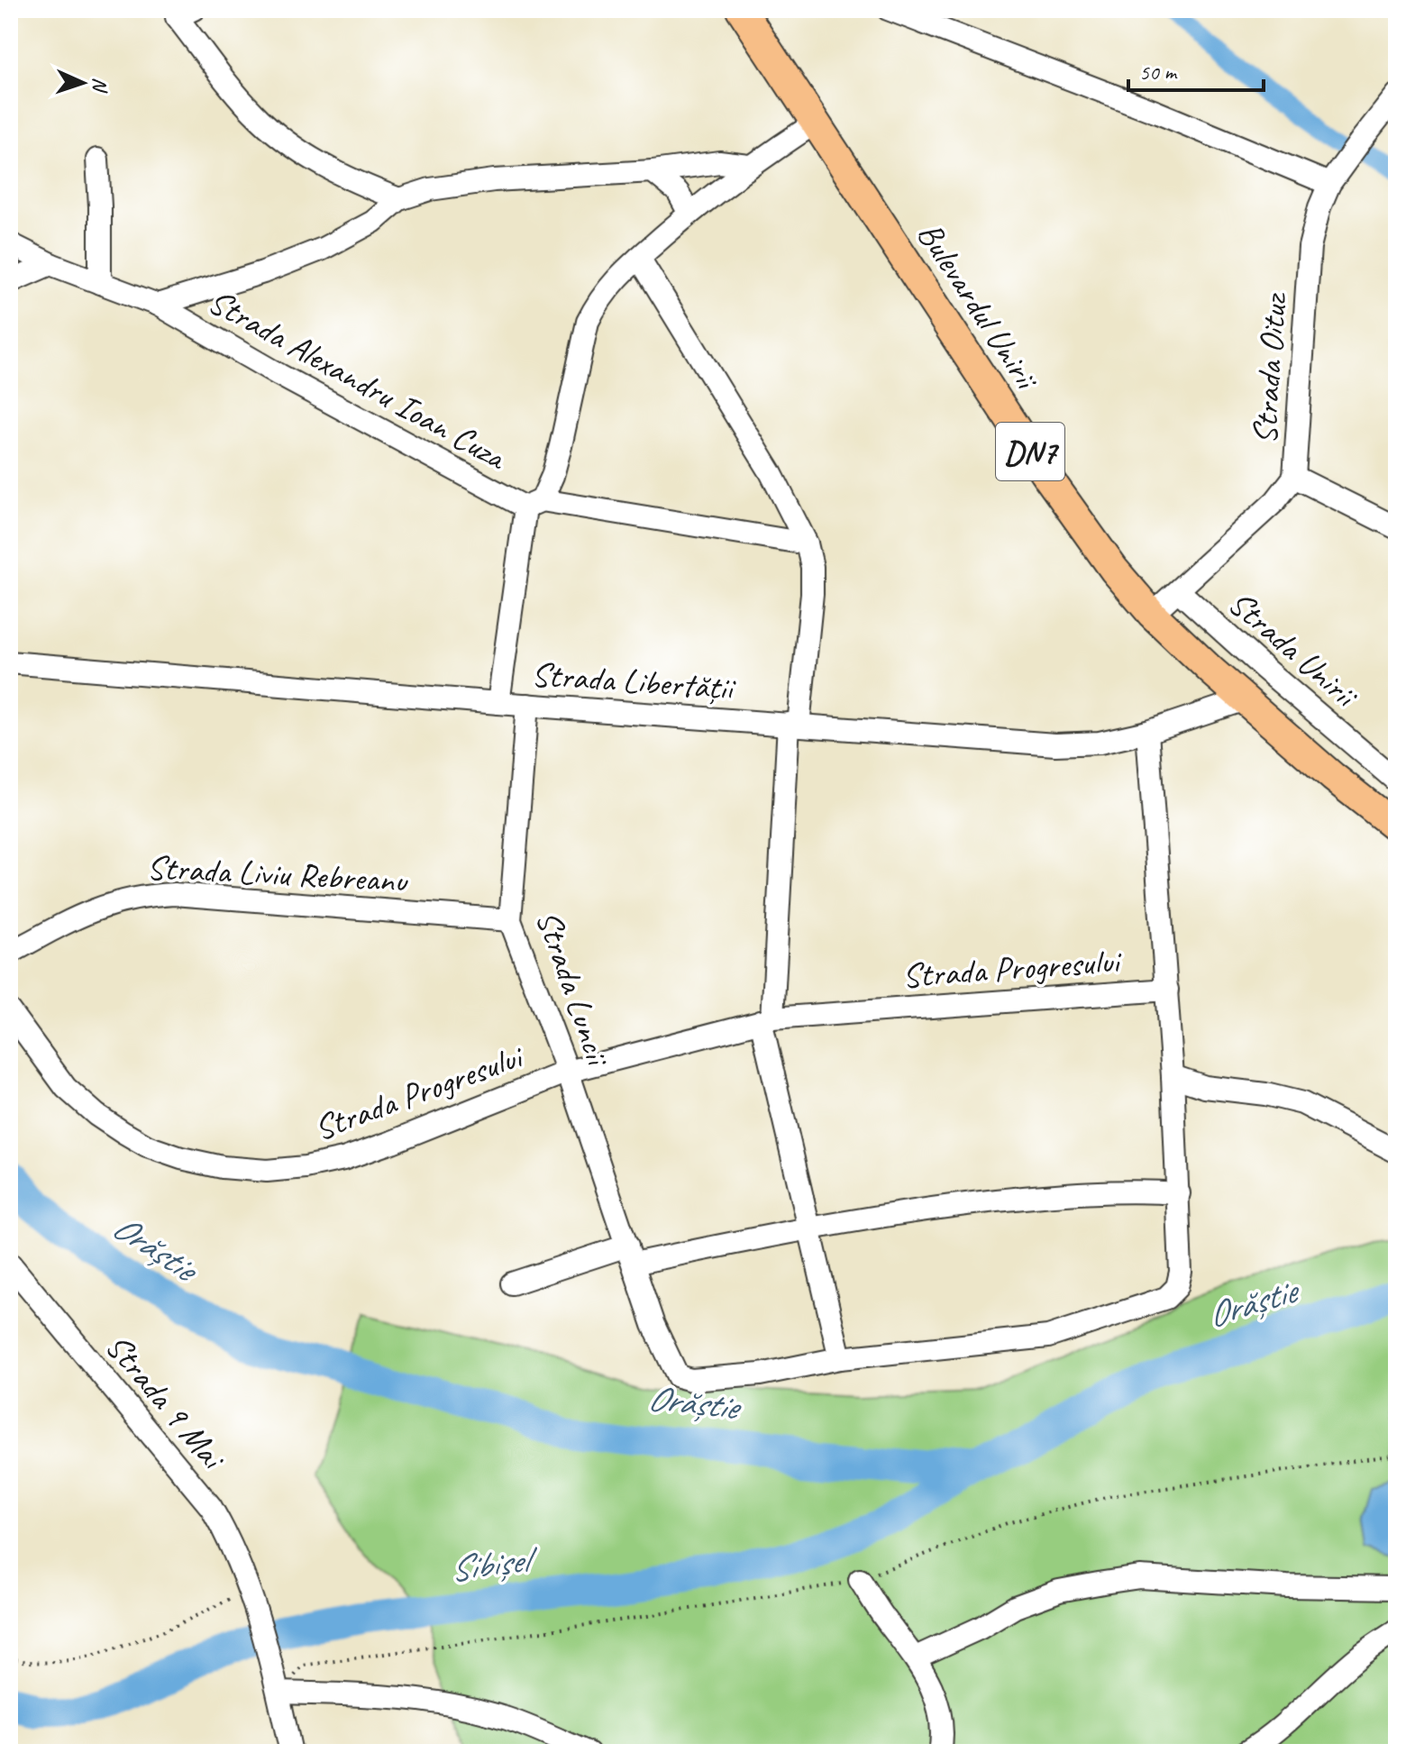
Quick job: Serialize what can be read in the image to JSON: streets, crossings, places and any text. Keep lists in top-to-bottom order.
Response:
{
  "streets": {
    "main road": ["Bulevardul Unirii", "DN7"],
    "street": [
      "Strada Oituz",
      "Strada Alexandru Ioan Cuza",
      "Strada Unirii",
      "Strada Libertății",
      "Strada Liviu Rebreanu",
      "Strada Progresului",
      "Strada Luncii",
      "Strada 9 Mai"
    ]
  },
  "crossings": [
    ["Bulevardul Unirii", "Strada Oituz"],
    ["Bulevardul Unirii", "Strada Libertății"],
    ["Strada Oituz", "Strada Unirii"],
    ["Strada Libertății", "Strada Progresului"],
    ["Strada Libertății", "Strada Luncii"],
    ["Strada Liviu Rebreanu", "Strada Luncii"],
    ["Strada Progresului", "Strada Luncii"]
  ],
  "water": ["Orăștie", "Sibișel"],
  "scale_bar": "50 m",
  "north": "right"
}
